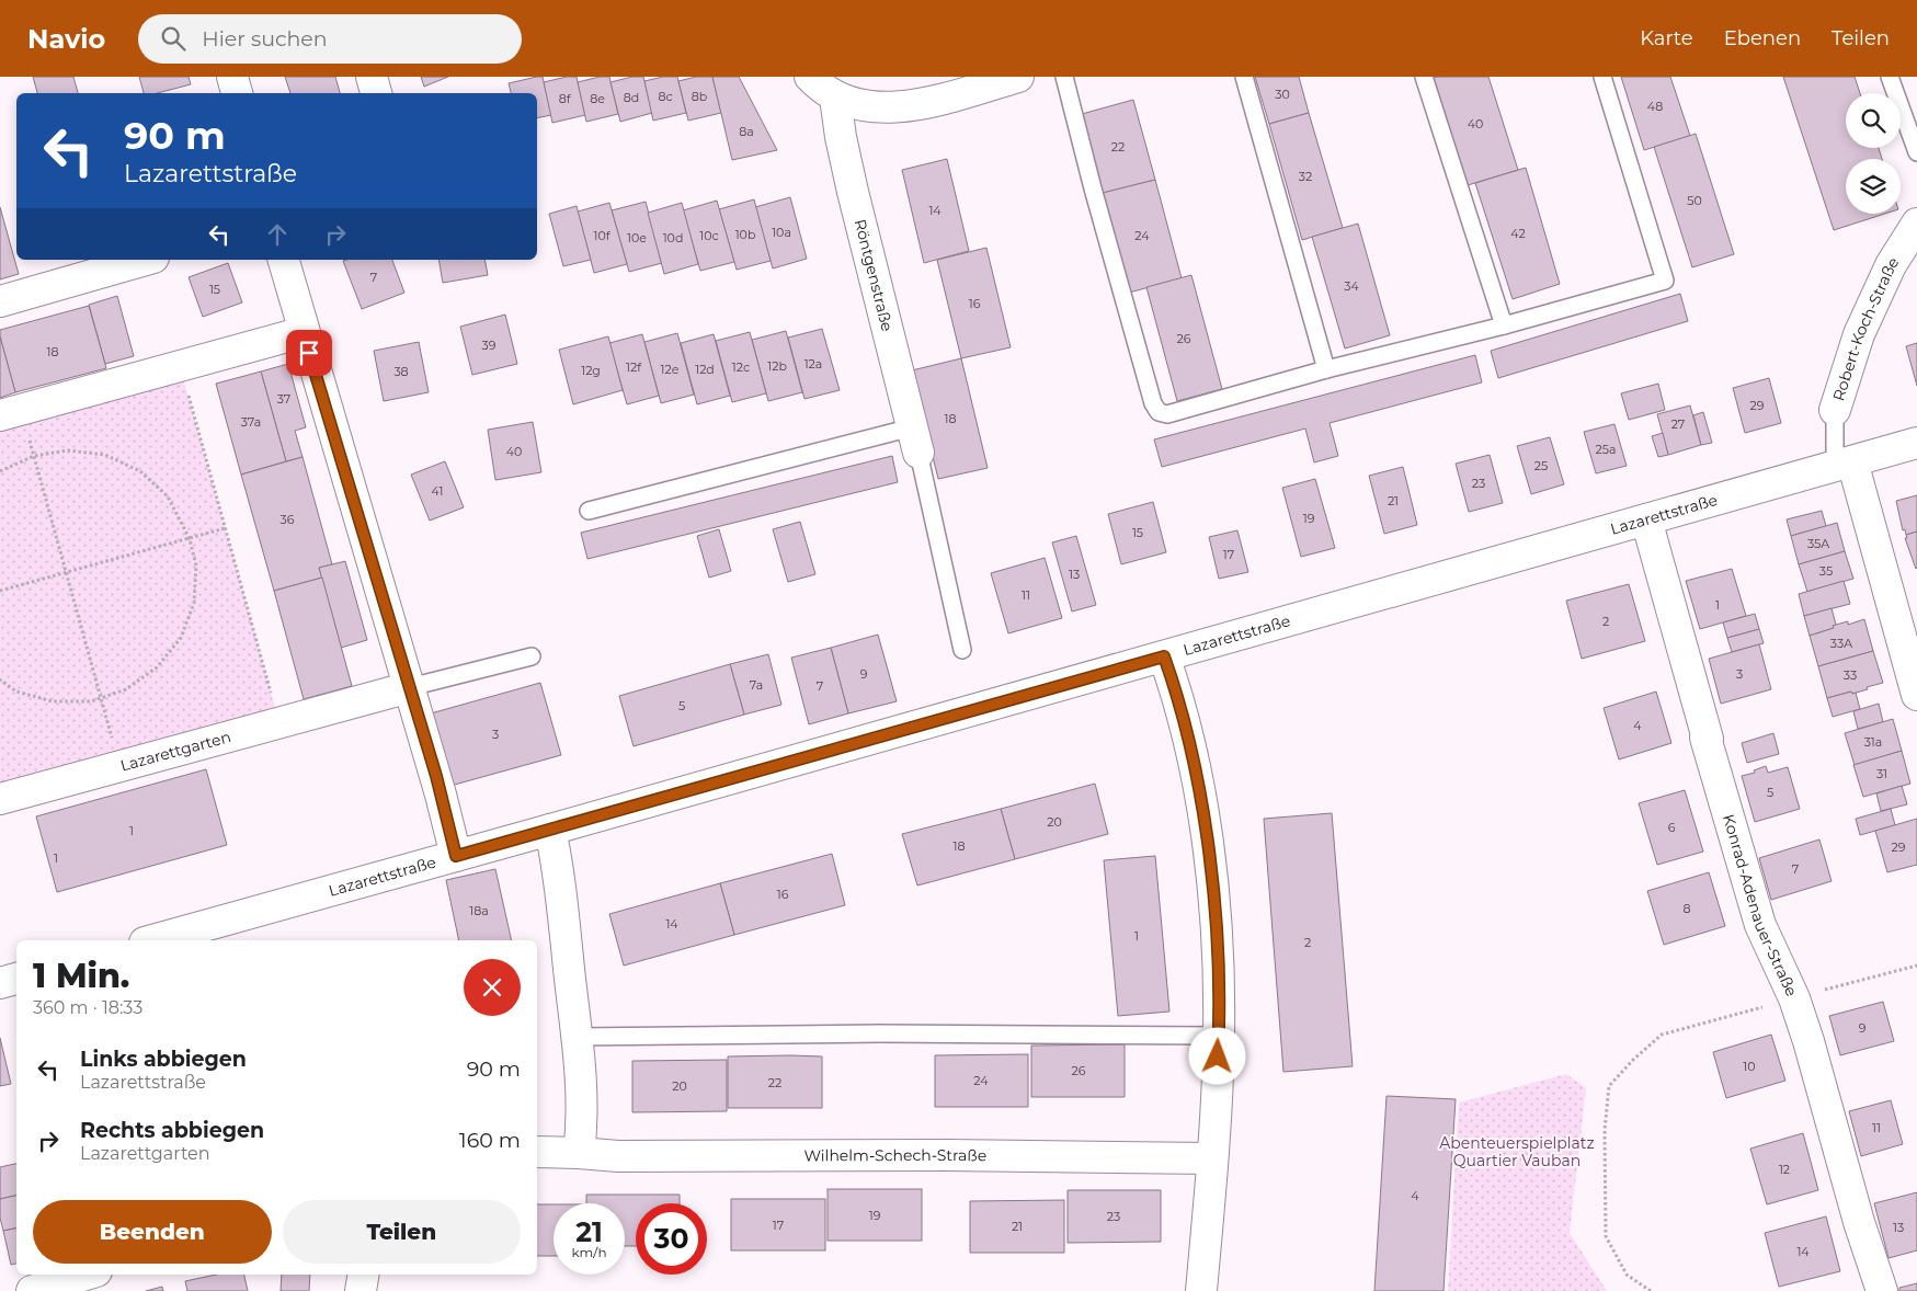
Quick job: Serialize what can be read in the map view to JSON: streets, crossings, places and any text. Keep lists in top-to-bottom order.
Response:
{
  "streets": {
    "street": [
      "Röntgenstraße",
      "Robert-Koch-Straße",
      "Lazarettstraße",
      "Lazarettgarten",
      "Konrad-Adenauer-Straße",
      "Wilhelm-Schech-Straße"
    ]
  },
  "crossings": [
    ["Lazarettstraße", "Konrad-Adenauer-Straße"]
  ],
  "parks": ["Abenteuerspielplatz Quartier Vauban"],
  "house_numbers": [
    "30",
    "8c",
    "8b",
    "8d",
    "8f",
    "8e",
    "48",
    "40",
    "8a",
    "22",
    "32",
    "50",
    "14",
    "10a",
    "42",
    "10b",
    "10f",
    "10c",
    "24",
    "10e",
    "10d",
    "7",
    "34",
    "15",
    "16",
    "26",
    "39",
    "18",
    "12a",
    "12b",
    "12f",
    "12c",
    "12e",
    "12d",
    "12g",
    "38",
    "37",
    "29",
    "18",
    "37a",
    "27",
    "25a",
    "40",
    "25",
    "23",
    "41",
    "21",
    "19",
    "36",
    "15",
    "35A",
    "17",
    "35",
    "13",
    "11",
    "1",
    "2",
    "33A",
    "9",
    "3",
    "33",
    "7a",
    "7",
    "5",
    "4",
    "3",
    "31a",
    "31",
    "5",
    "20",
    "6",
    "1",
    "18",
    "29",
    "1",
    "7",
    "16",
    "8",
    "18a",
    "14",
    "1",
    "2",
    "9",
    "10",
    "26",
    "24",
    "22",
    "20",
    "11",
    "12",
    "4",
    "19",
    "23",
    "17",
    "21",
    "13",
    "14"
  ],
  "page": {
    "header": "Navio",
    "search": "Hier suchen",
    "nav": ["Karte", "Ebenen", "Teilen"],
    "turn": ["90 m", "Lazarettstraße"],
    "heading": ["1 Min.", "360 m · 18:33"],
    "list": [
      {
        "name": "Links abbiegen",
        "note": "Lazarettstraße",
        "value": "90 m"
      },
      {
        "name": "Rechts abbiegen",
        "note": "Lazarettgarten",
        "value": "160 m"
      }
    ],
    "buttons": ["Beenden", "Teilen"],
    "speed": "21 km/h",
    "limit": "30"
  }
}
